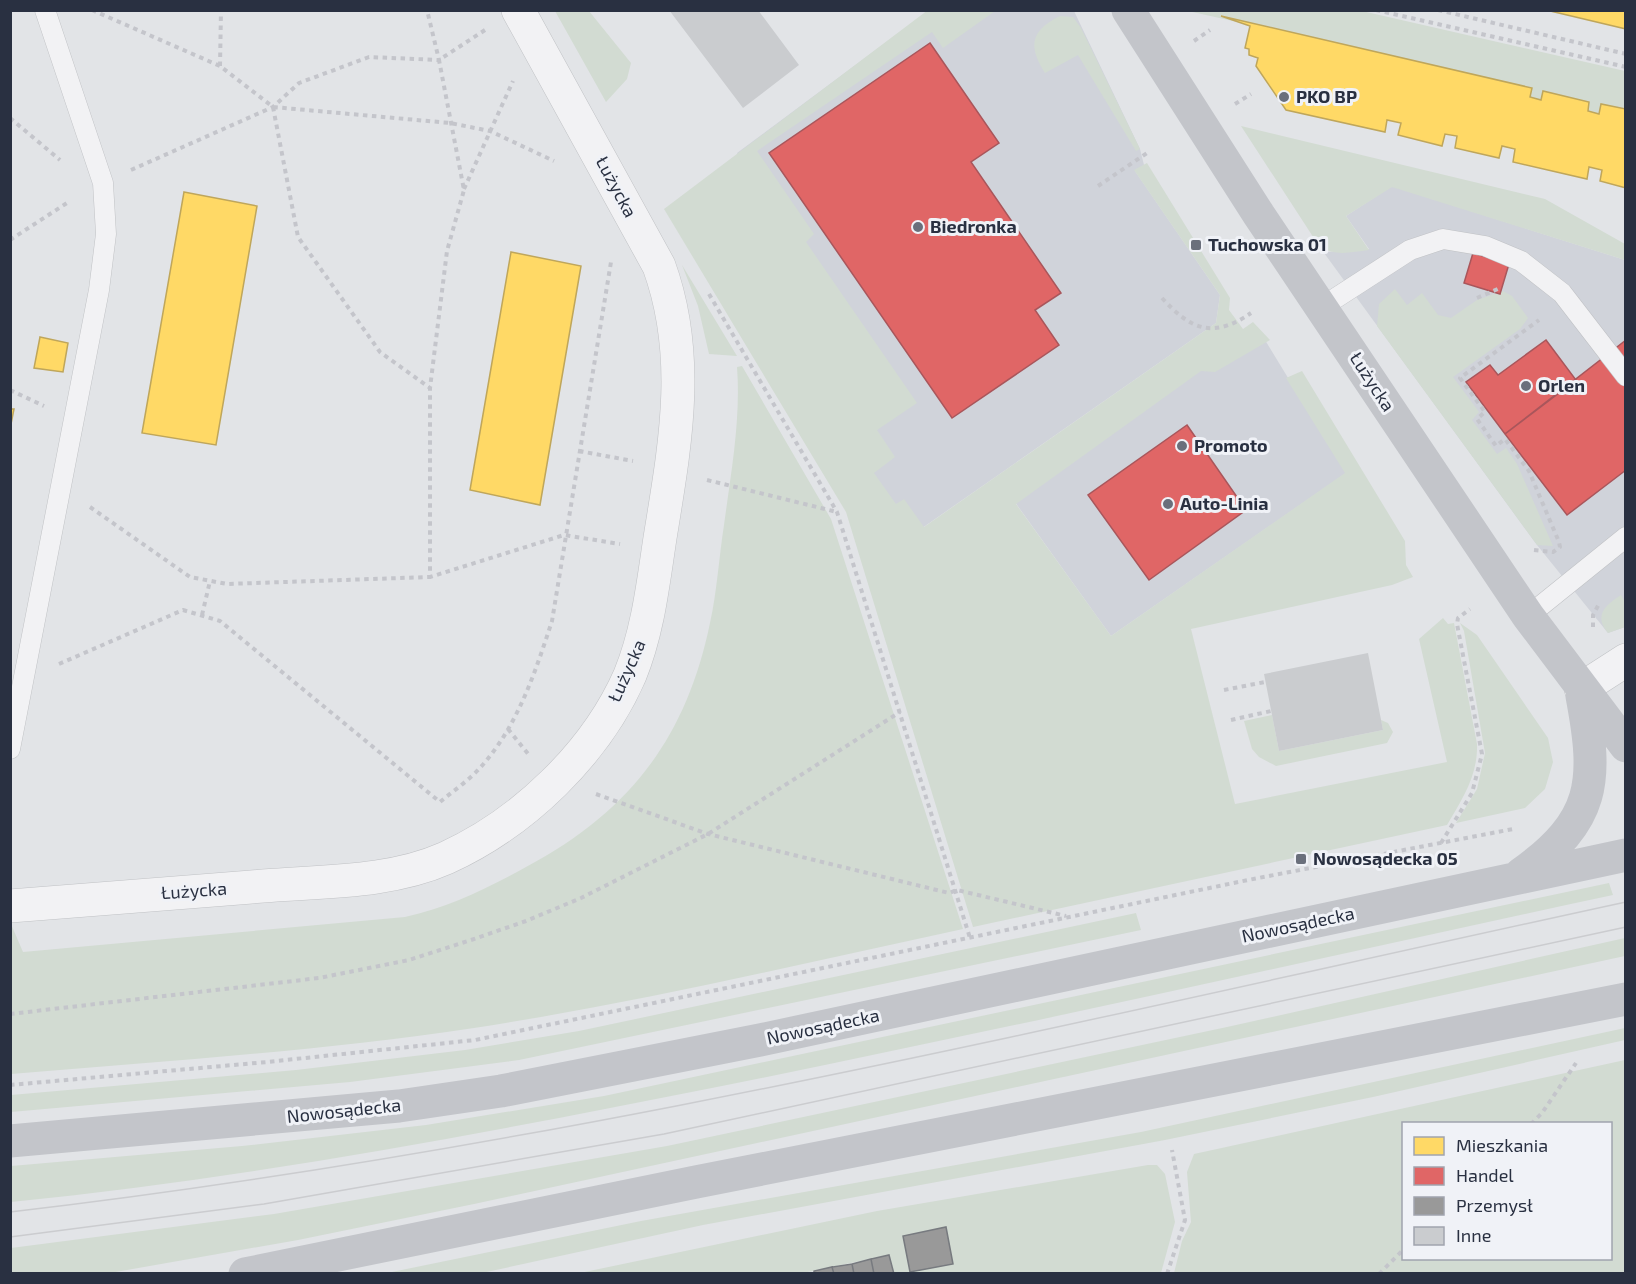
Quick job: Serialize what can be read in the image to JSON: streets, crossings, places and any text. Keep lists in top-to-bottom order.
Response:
{
  "streets": {
    "main road": ["Łużycka", "Nowosądecka"]
  },
  "places": {
    "other": [
      "PKO BP",
      "Biedronka",
      "Orlen",
      "Promoto",
      "Auto-Linia"
    ],
    "transit": ["Tuchowska 01", "Nowosądecka 05"]
  },
  "legend": [
    "Mieszkania",
    "Handel",
    "Przemysł",
    "Inne"
  ]
}
